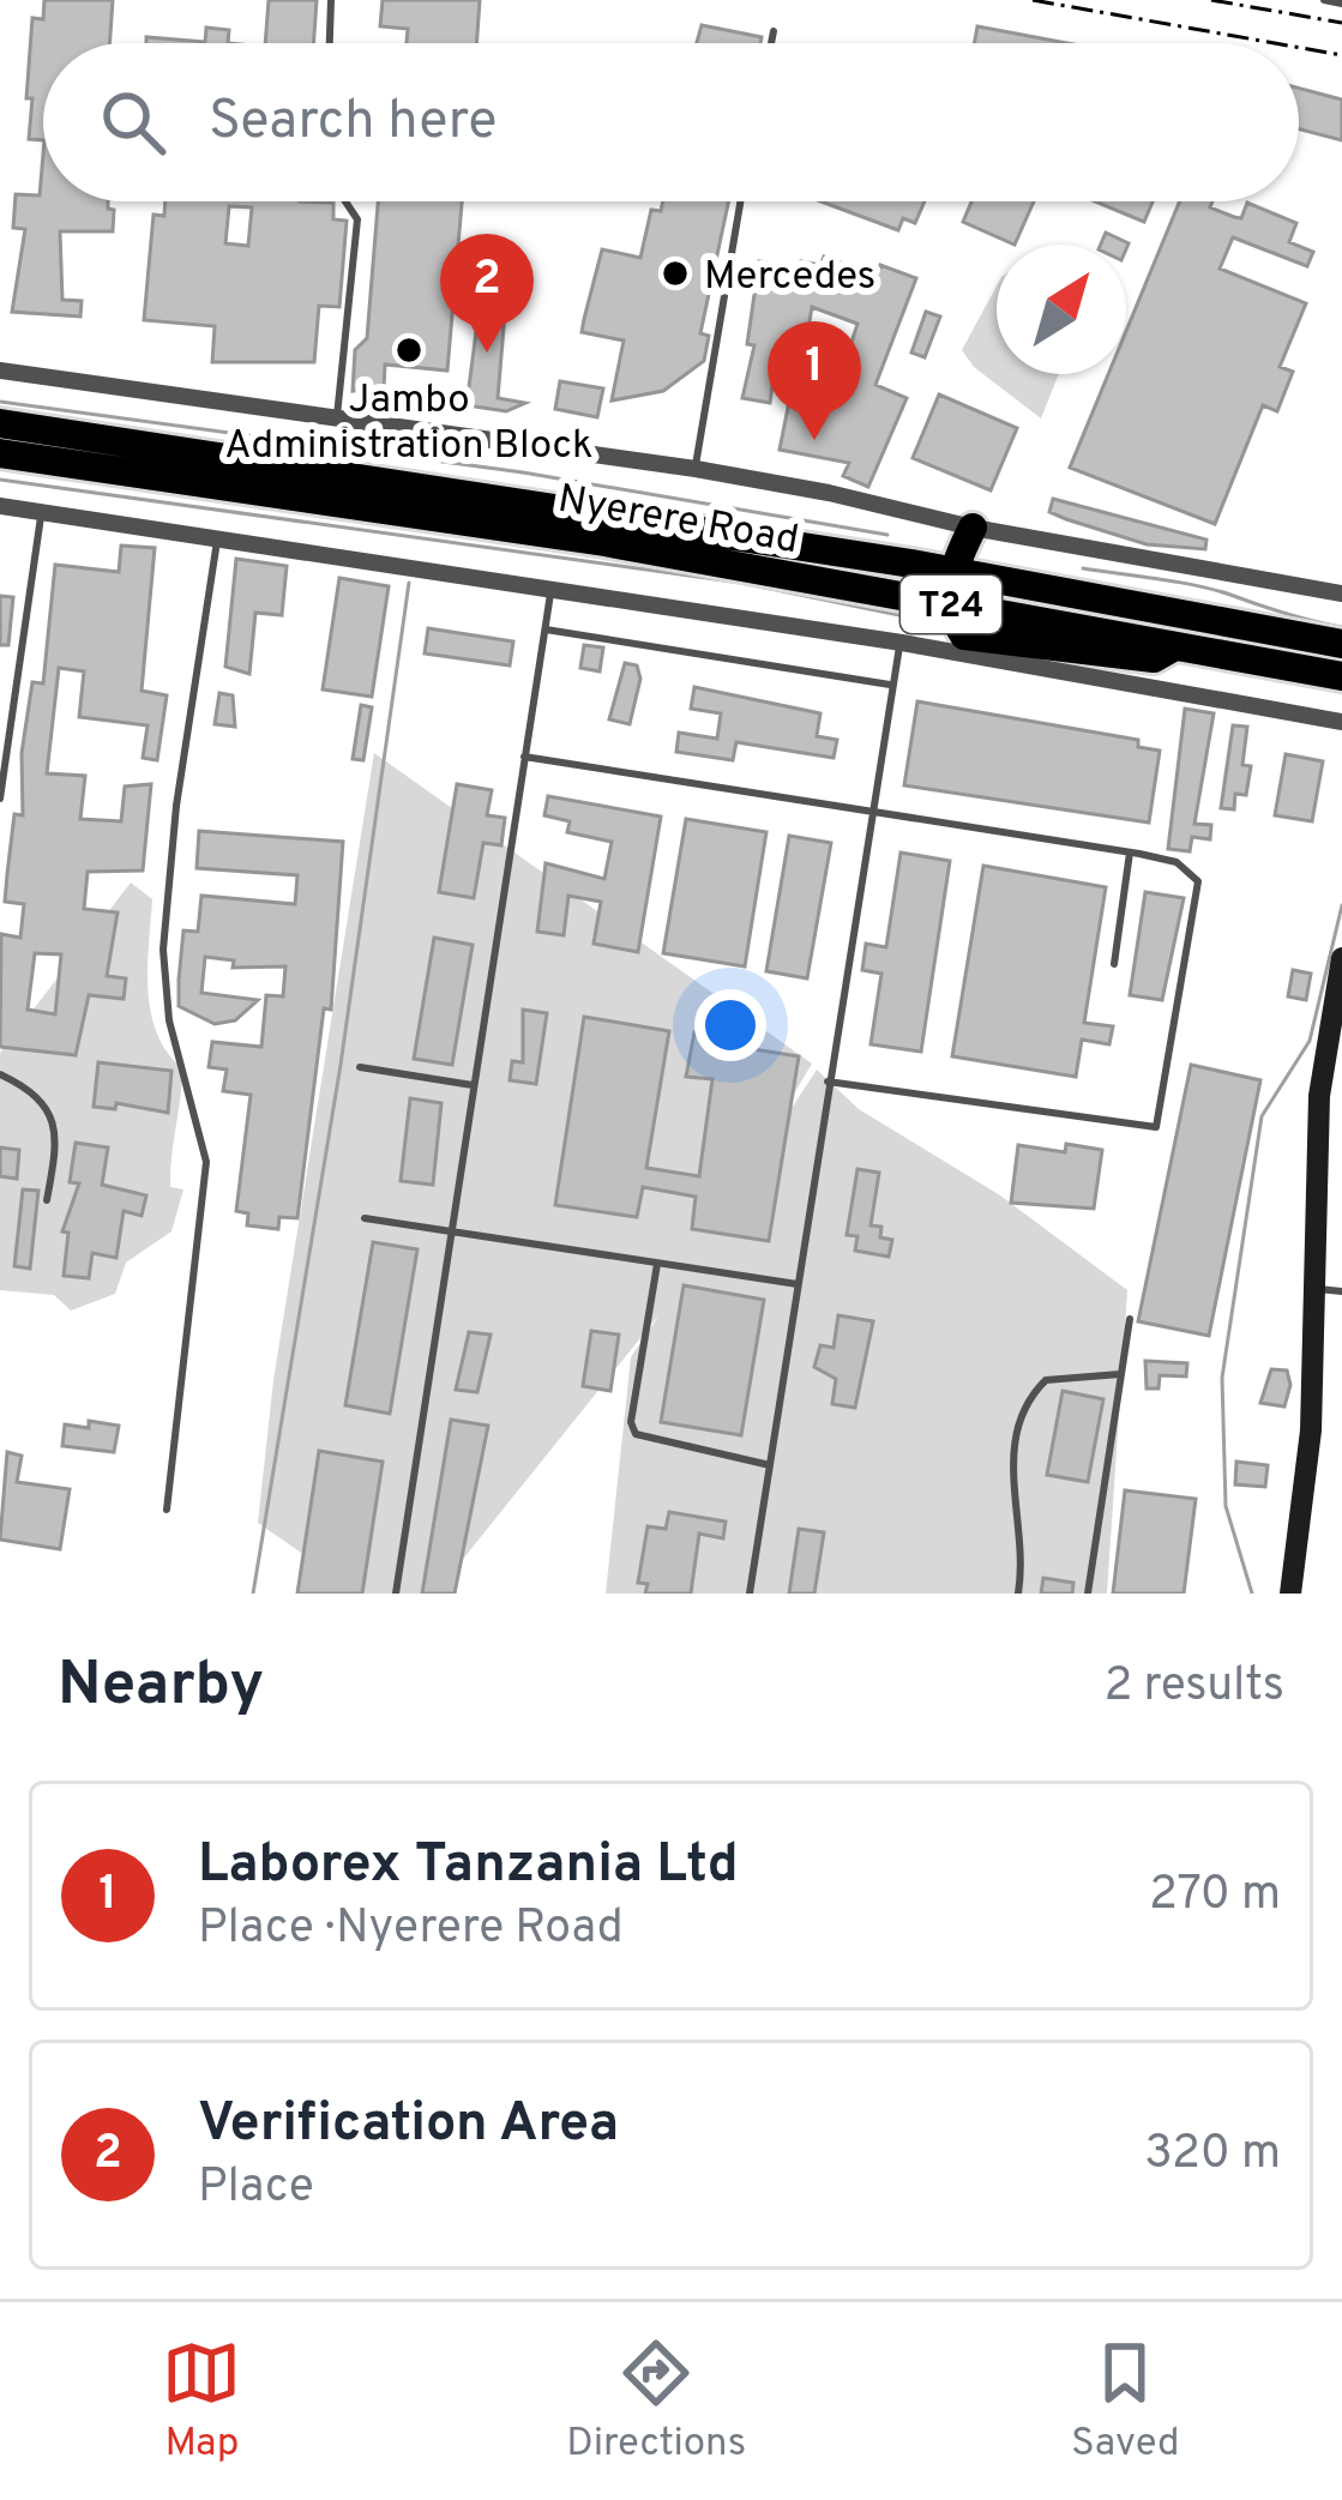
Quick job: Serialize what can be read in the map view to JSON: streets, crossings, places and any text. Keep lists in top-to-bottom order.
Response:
{
  "streets": {
    "highway": ["Nyerere Road", "T24"]
  },
  "places": ["Mercedes", "Jambo Administration Block"],
  "north": "top right",
  "page": {
    "search": "Search here",
    "pins": ["2", "1"],
    "heading": ["Nearby", "2 results"],
    "list": [
      {
        "mark": "1",
        "name": "Laborex Tanzania Ltd",
        "note": "Place · Nyerere Road",
        "value": "270 m"
      },
      {
        "mark": "2",
        "name": "Verification Area",
        "note": "Place",
        "value": "320 m"
      }
    ],
    "nav": ["Map", "Directions", "Saved"]
  }
}
